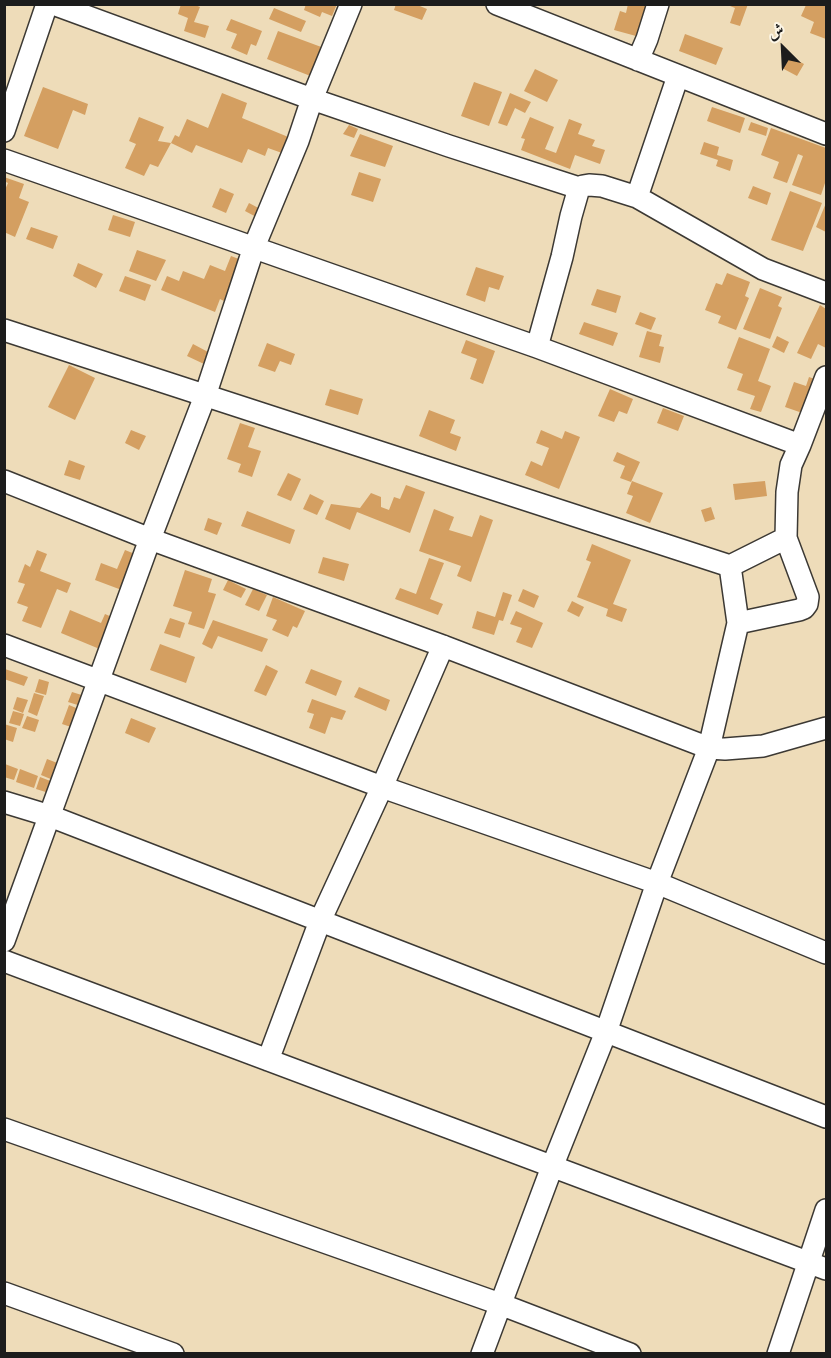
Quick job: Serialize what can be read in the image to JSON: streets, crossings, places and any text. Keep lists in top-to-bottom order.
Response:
{
  "north": "top left"
}
